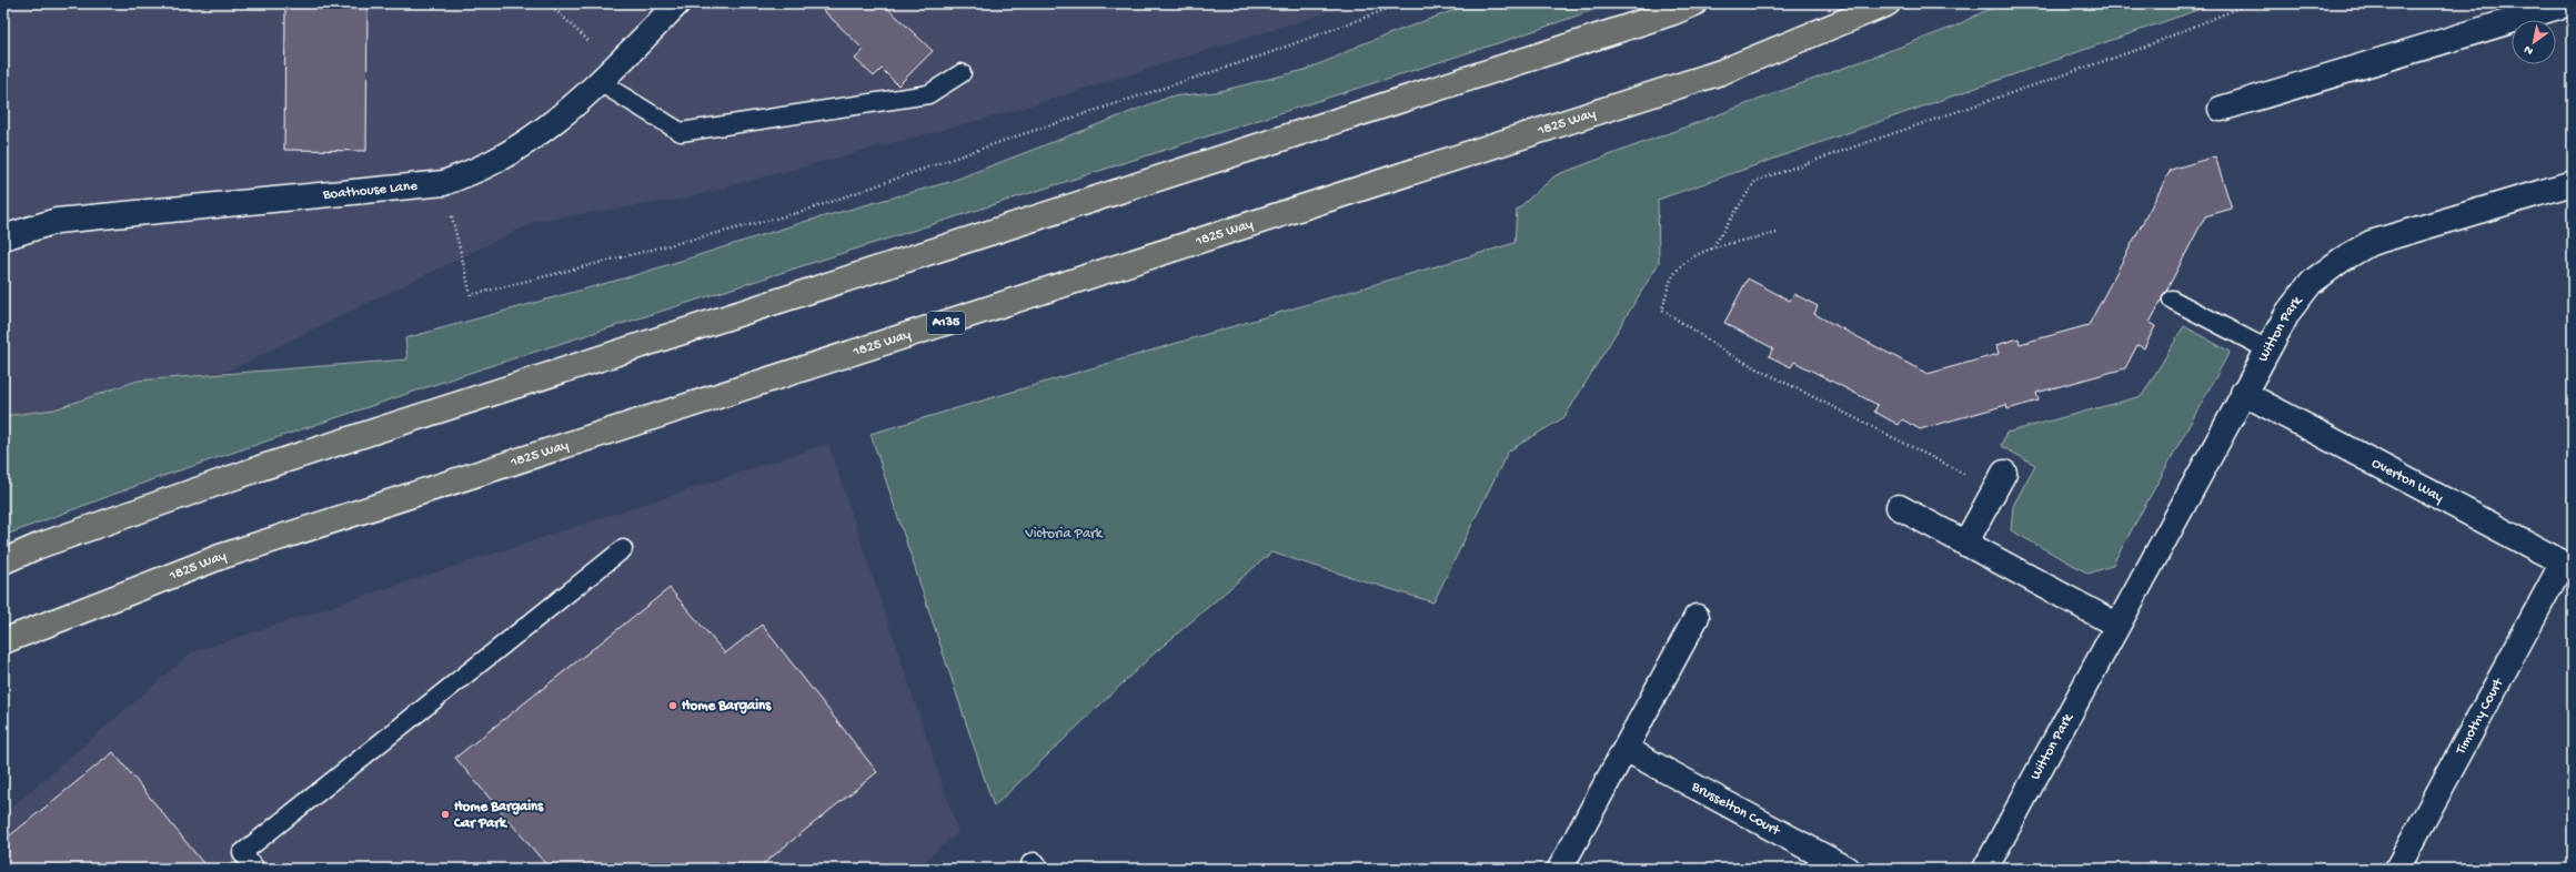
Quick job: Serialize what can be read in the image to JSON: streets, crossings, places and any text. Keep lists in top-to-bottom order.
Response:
{
  "streets": {
    "main road": ["1825 Way", "A135"],
    "street": [
      "Boathouse Lane",
      "Witton Park",
      "Overton Way",
      "Timothy Court",
      "Brusselton Court"
    ]
  },
  "crossings": [
    ["Witton Park", "Overton Way"],
    ["Overton Way", "Timothy Court"]
  ],
  "parks": ["Victoria Park"],
  "places": ["Home Bargains", "Home Bargains Car Park"],
  "north": "bottom left"
}
